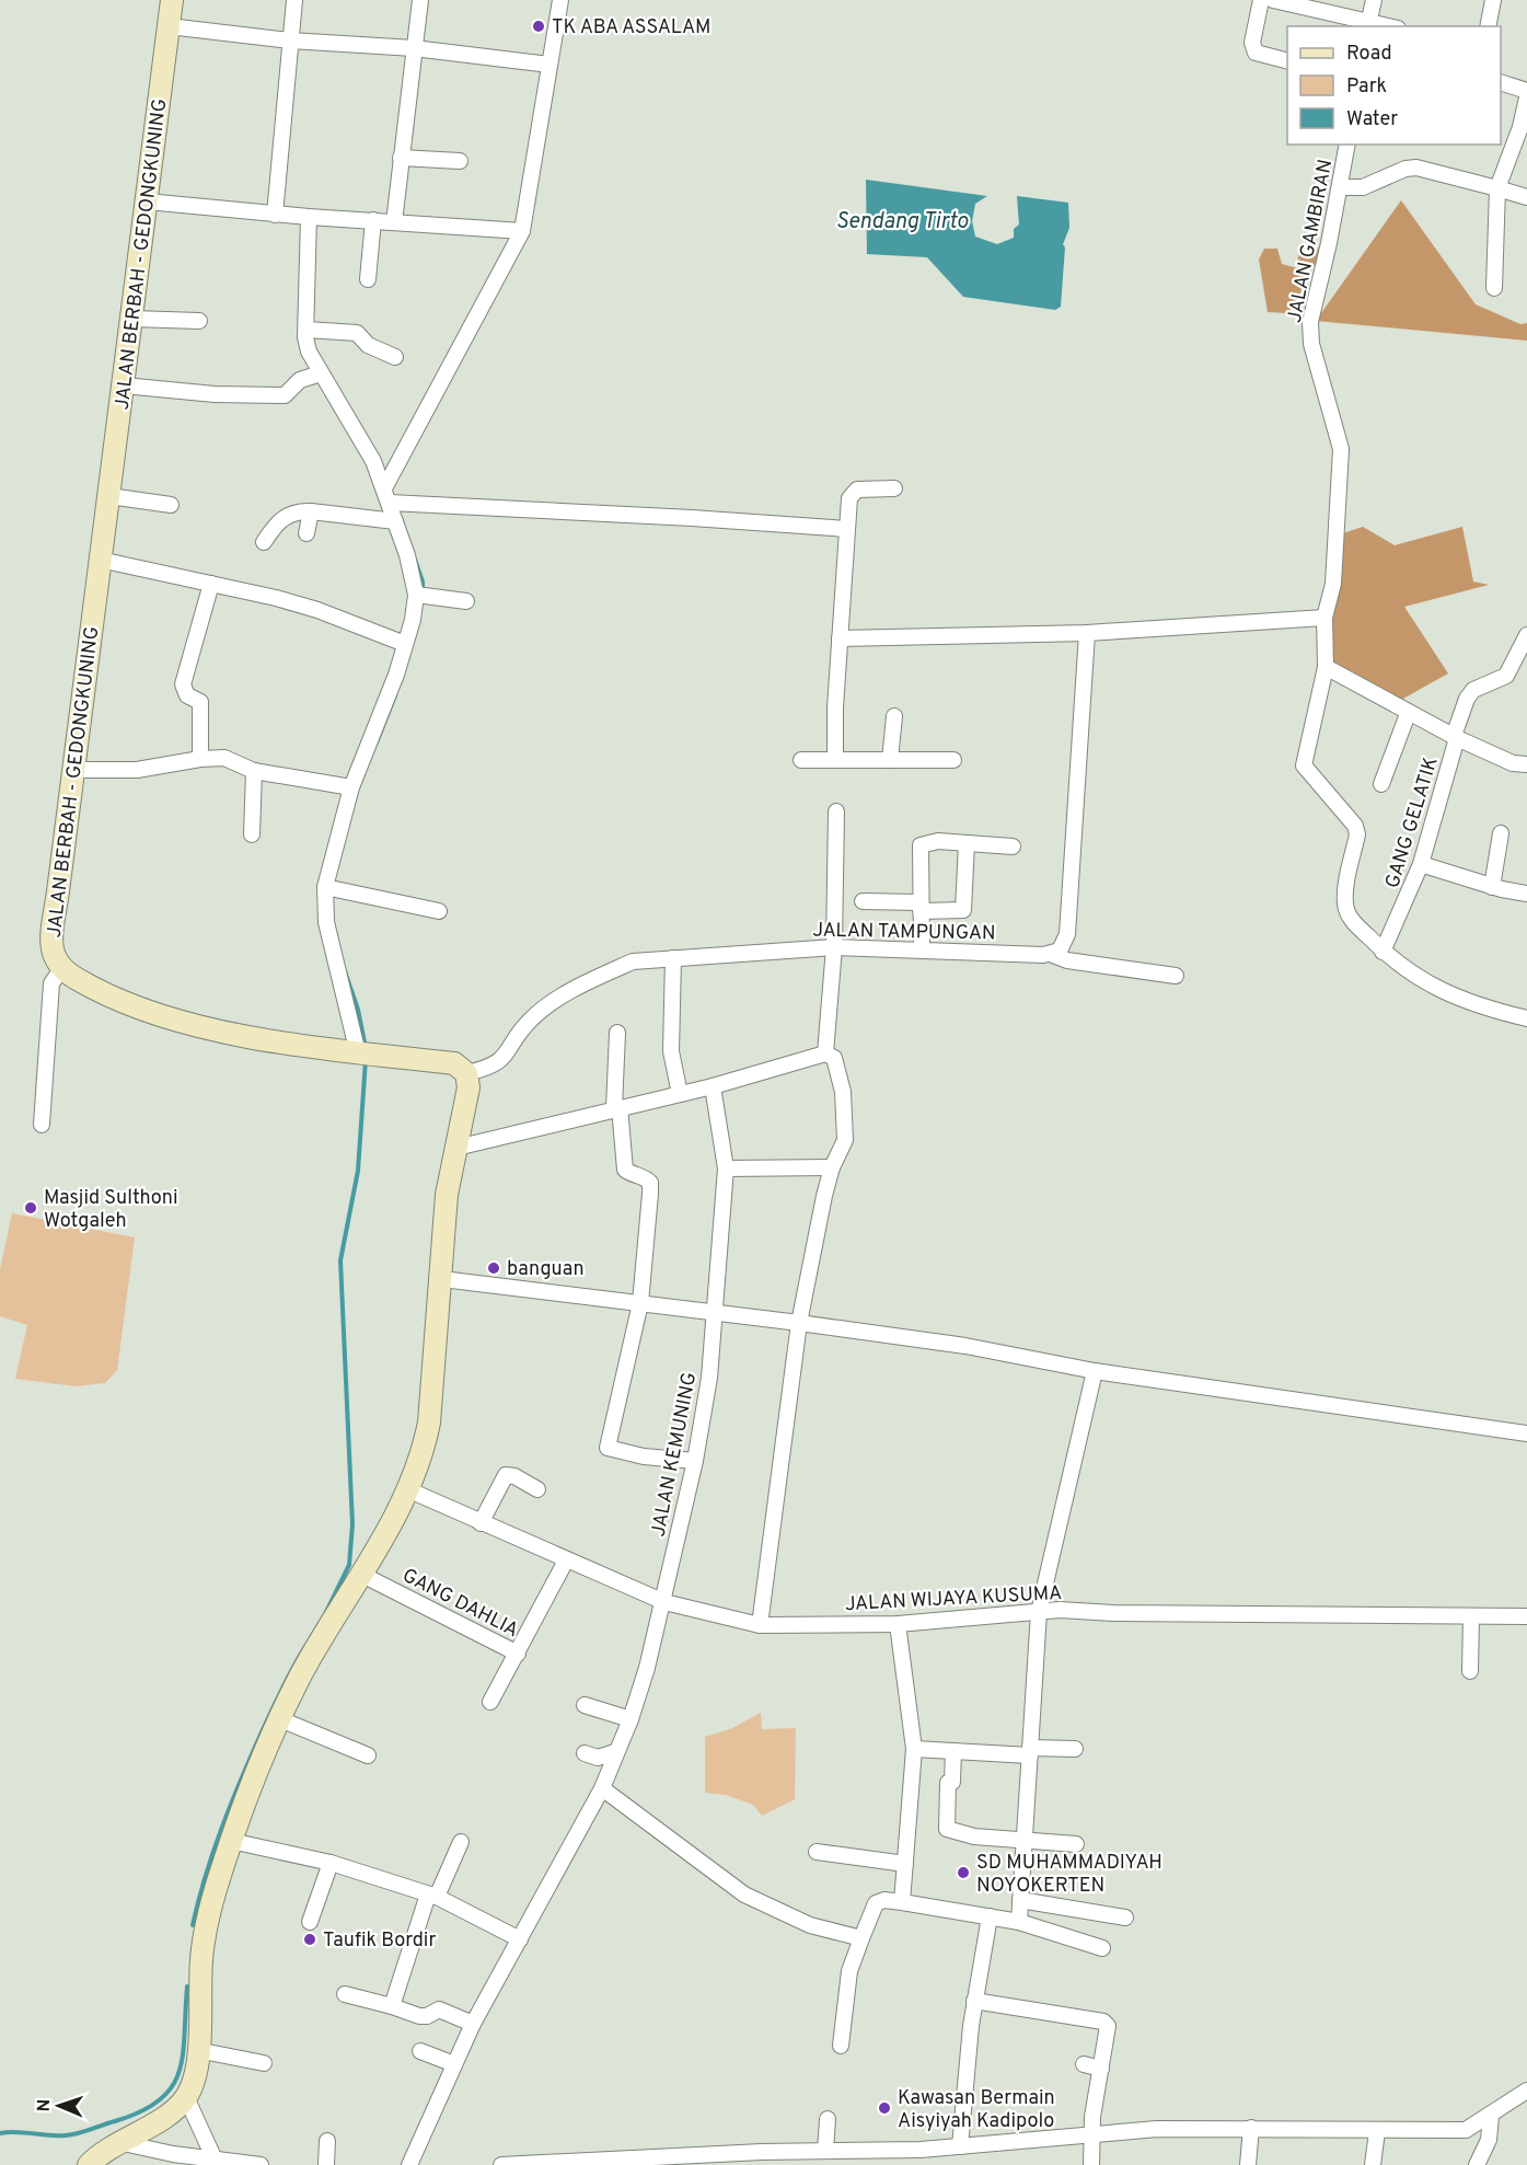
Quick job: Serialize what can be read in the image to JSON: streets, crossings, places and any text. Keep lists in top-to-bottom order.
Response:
{
  "streets": {
    "main road": ["JALAN BERBAH - GEDONGKUNING"],
    "street": [
      "JALAN GAMBIRAN",
      "GANG GELATIK",
      "JALAN TAMPUNGAN",
      "JALAN KEMUNING",
      "JALAN WIJAYA KUSUMA",
      "GANG DAHLIA"
    ]
  },
  "crossings": [
    ["JALAN GAMBIRAN", "GANG GELATIK"],
    ["JALAN BERBAH - GEDONGKUNING", "JALAN TAMPUNGAN"],
    ["JALAN KEMUNING", "JALAN WIJAYA KUSUMA"],
    ["JALAN WIJAYA KUSUMA", "GANG DAHLIA"]
  ],
  "water": ["Sendang Tirto"],
  "places": [
    "TK ABA ASSALAM",
    "Masjid Sulthoni Wotgaleh",
    "banguan",
    "SD MUHAMMADIYAH NOYOKERTEN",
    "Taufik Bordir",
    "Kawasan Bermain Aisyiyah Kadipolo"
  ],
  "legend": ["Road", "Park", "Water"],
  "north": "left"
}
